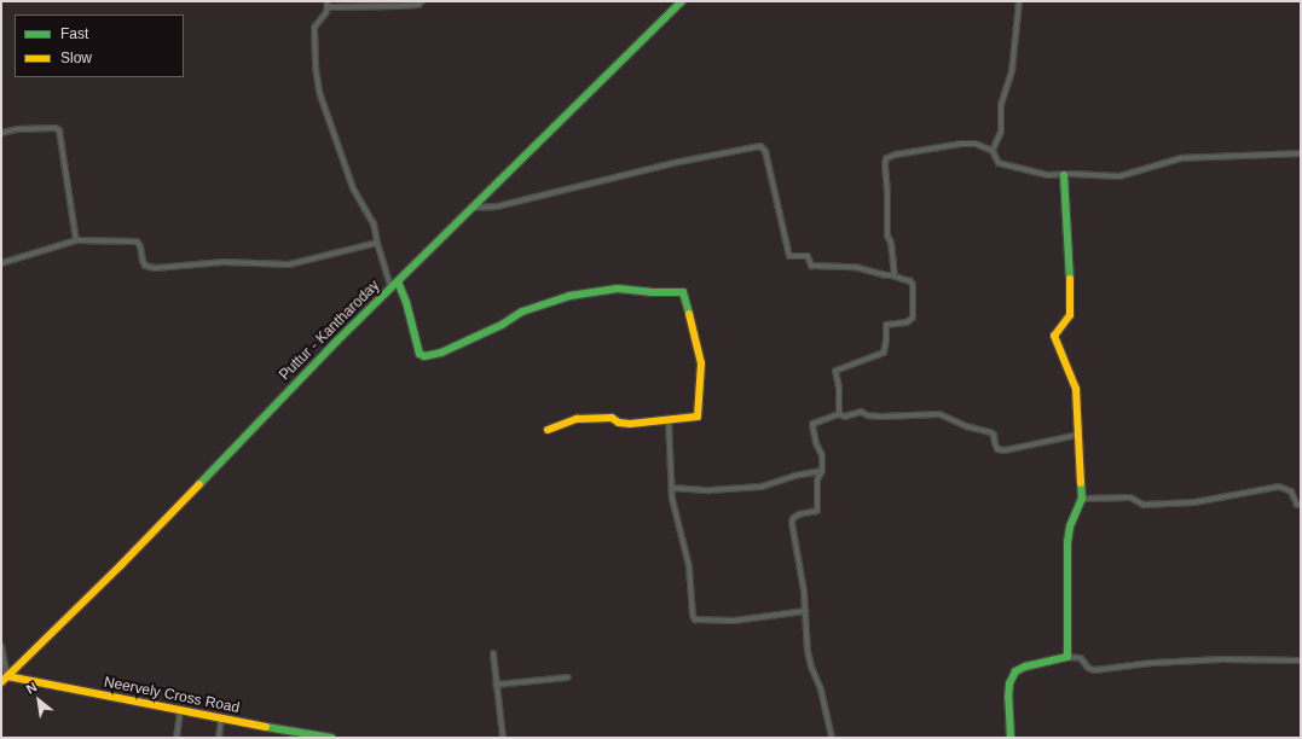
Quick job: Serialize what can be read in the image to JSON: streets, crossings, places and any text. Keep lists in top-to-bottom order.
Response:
{
  "streets": {
    "street": ["Puttur - Kantharoday", "Neervely Cross Road"]
  },
  "crossings": [
    ["Puttur - Kantharoday", "Neervely Cross Road"]
  ],
  "legend": ["Fast", "Slow"],
  "north": "top left"
}
